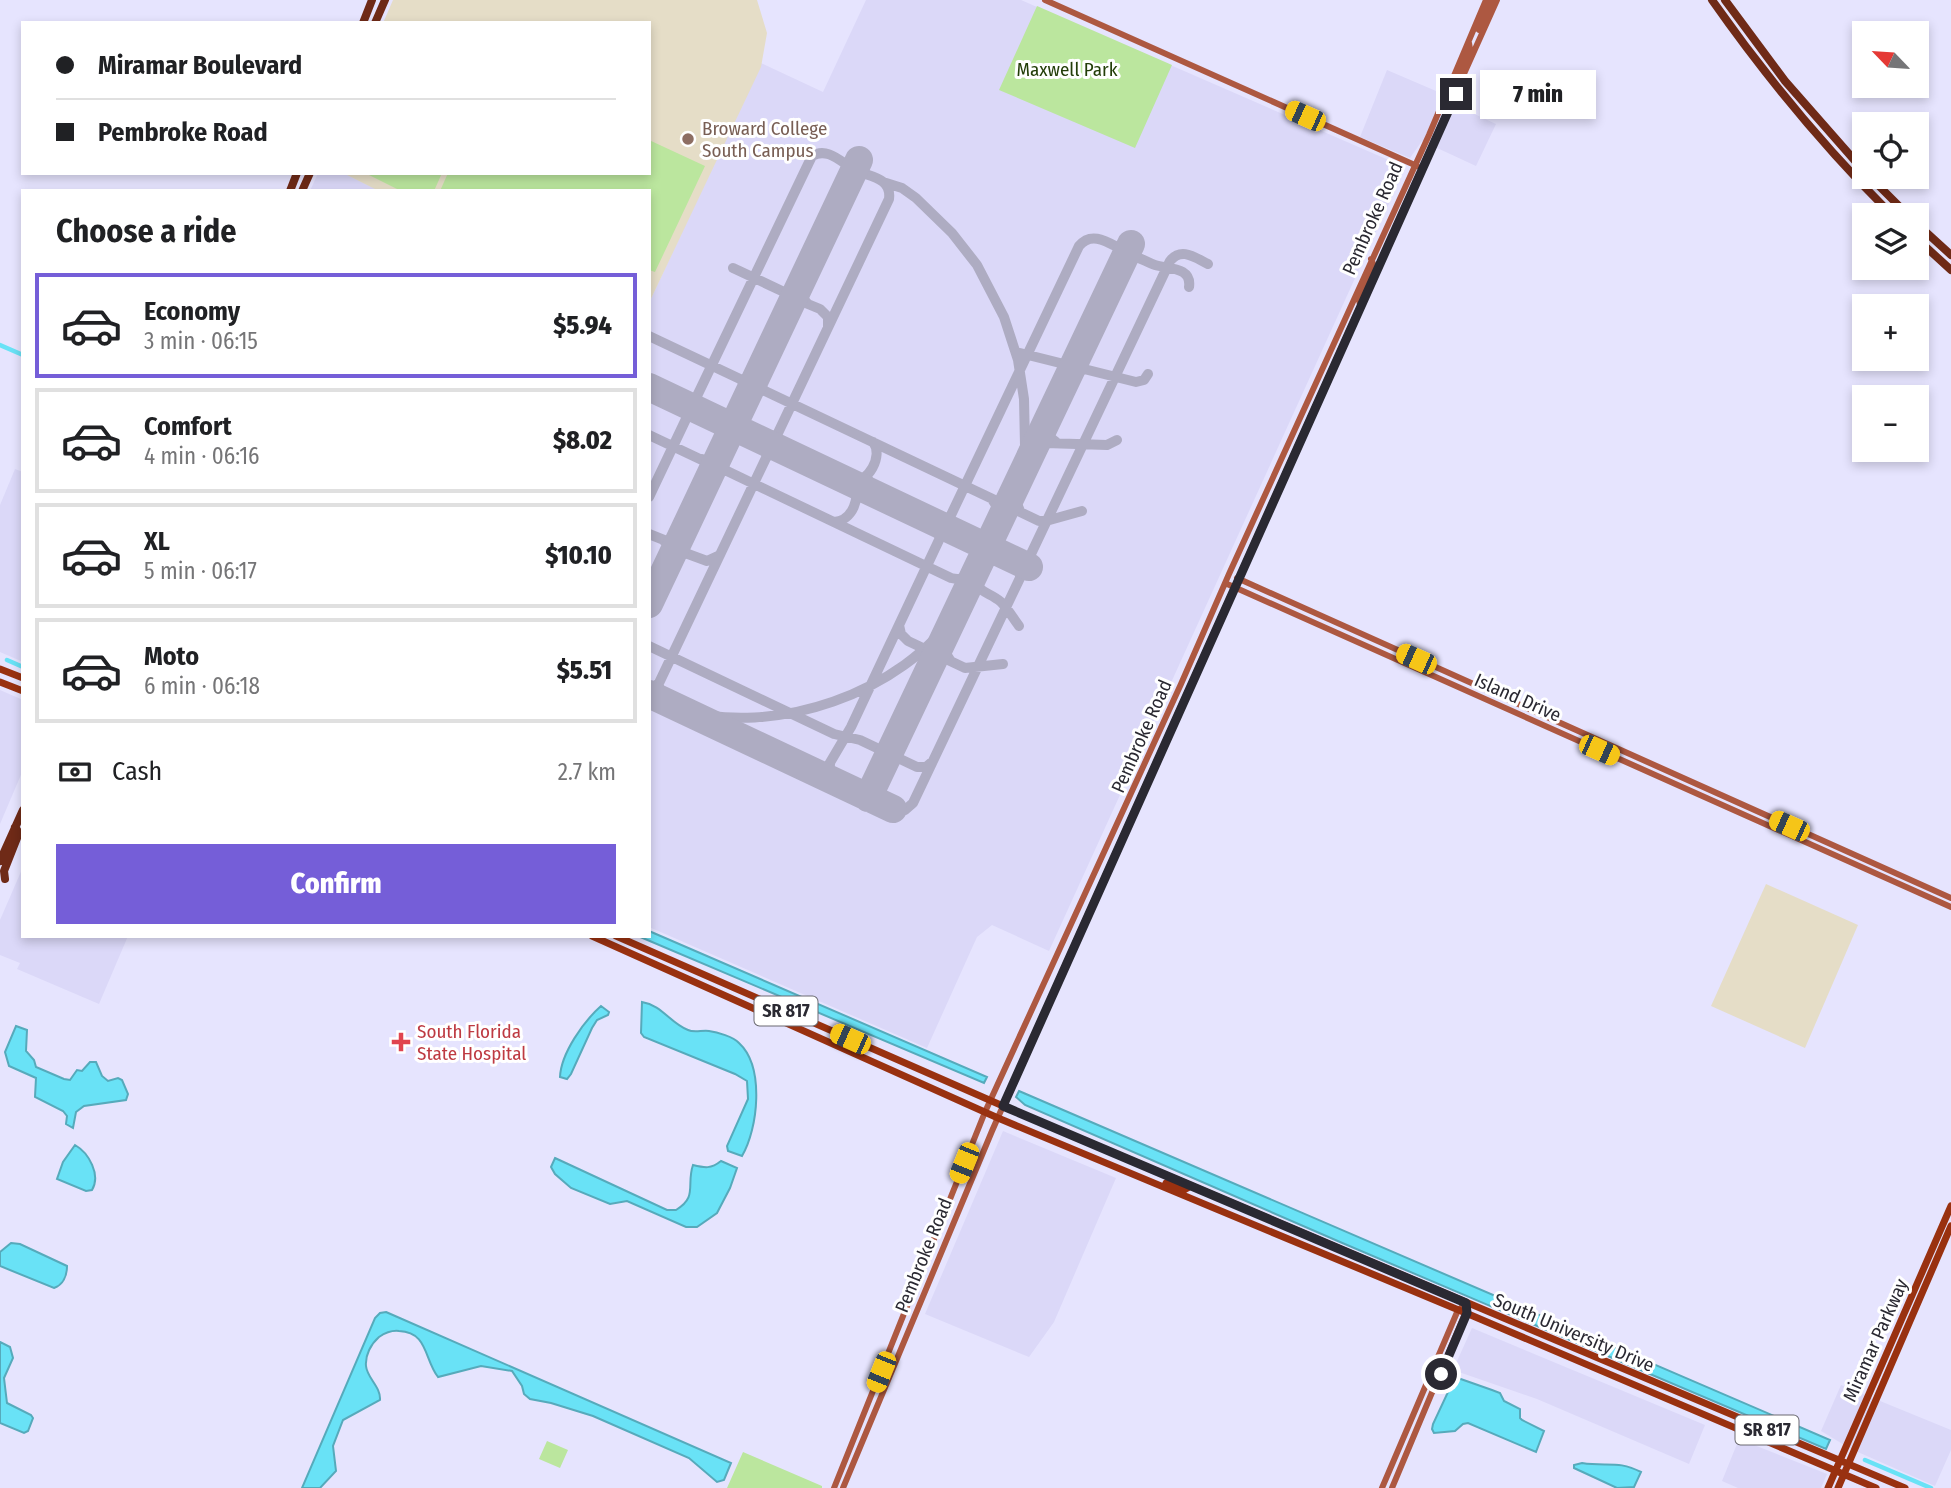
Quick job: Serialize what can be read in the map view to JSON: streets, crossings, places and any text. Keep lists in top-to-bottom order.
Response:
{
  "streets": {
    "main road": [
      "Pembroke Road",
      "Island Drive",
      "SR 817",
      "South University Drive",
      "Miramar Parkway"
    ]
  },
  "crossings": [
    ["Pembroke Road", "Island Drive"],
    ["Pembroke Road", "South University Drive"],
    ["South University Drive", "Miramar Parkway"]
  ],
  "parks": ["Maxwell Park"],
  "places": {
    "other": ["Broward College South Campus"],
    "health": ["South Florida State Hospital"]
  },
  "north": "top left",
  "page": {
    "map_buttons": ["+", "−"],
    "banner": ["Miramar Boulevard", "Pembroke Road"],
    "bubble": "7 min",
    "heading": "Choose a ride",
    "list": [
      {
        "name": "Economy",
        "note": "3 min · 06:15",
        "value": "$5.94"
      },
      {
        "name": "Comfort",
        "note": "4 min · 06:16",
        "value": "$8.02"
      },
      {
        "name": "XL",
        "note": "5 min · 06:17",
        "value": "$10.10"
      },
      {
        "name": "Moto",
        "note": "6 min · 06:18",
        "value": "$5.51"
      }
    ],
    "pay": ["Cash", "2.7 km"],
    "buttons": "Confirm"
  }
}
